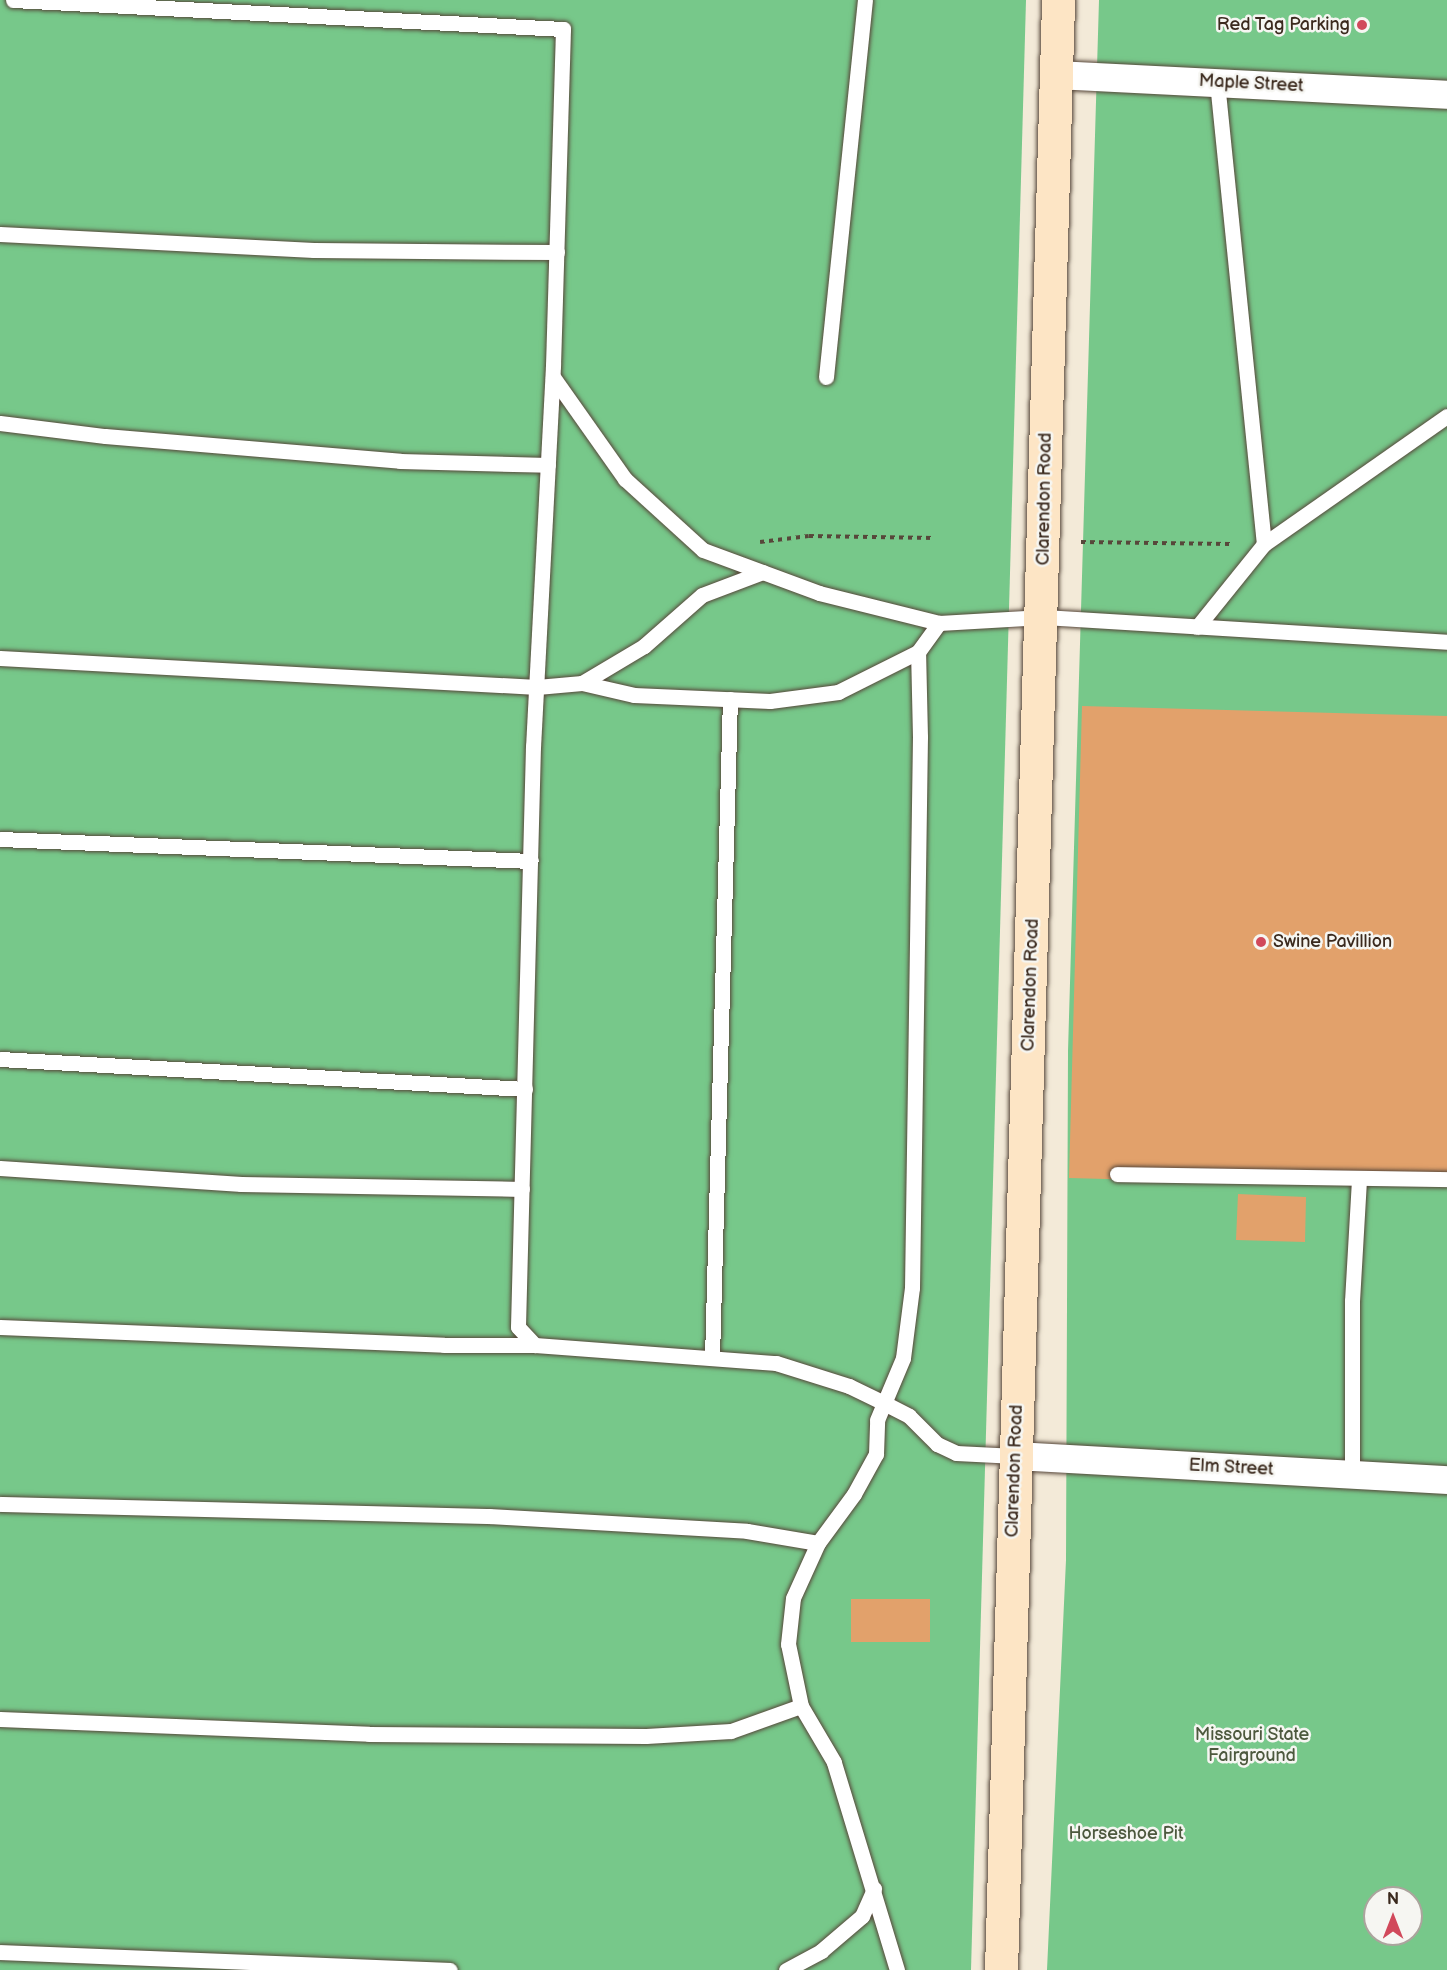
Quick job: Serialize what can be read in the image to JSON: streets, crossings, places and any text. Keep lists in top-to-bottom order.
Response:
{
  "streets": {
    "street": ["Maple Street", "Clarendon Road", "Elm Street"]
  },
  "crossings": [
    ["Maple Street", "Clarendon Road"],
    ["Clarendon Road", "Elm Street"]
  ],
  "parks": ["Missouri State Fairground", "Horseshoe Pit"],
  "places": ["Red Tag Parking", "Swine Pavillion"],
  "north": "top"
}
